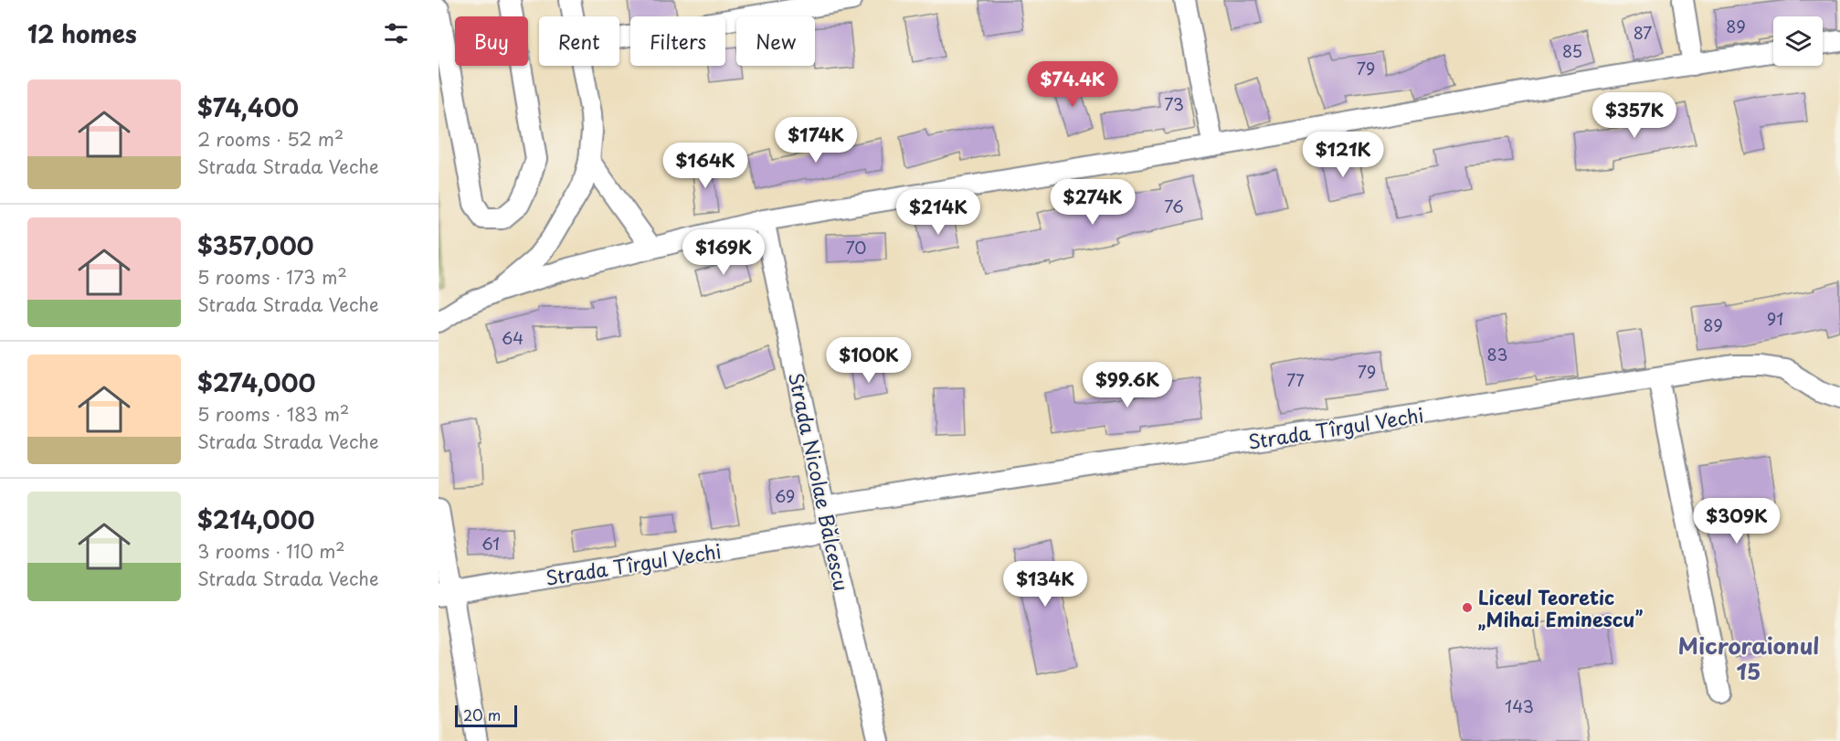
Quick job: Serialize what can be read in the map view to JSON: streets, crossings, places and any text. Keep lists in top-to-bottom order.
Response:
{
  "streets": {
    "street": ["Strada Tîrgul Vechi", "Strada Nicolae Bălcescu"]
  },
  "crossings": [
    ["Strada Tîrgul Vechi", "Strada Nicolae Bălcescu"]
  ],
  "districts": ["Microraionul 15"],
  "places": ["Liceul Teoretic „Mihai Eminescu”"],
  "house_numbers": [
    "89",
    "87",
    "85",
    "79",
    "73",
    "76",
    "70",
    "91",
    "89",
    "64",
    "83",
    "79",
    "77",
    "69",
    "61",
    "143"
  ],
  "scale_bar": "20 m",
  "page": {
    "heading": "12 homes",
    "chip": [
      "Buy",
      "Rent",
      "Filters",
      "New"
    ],
    "price": [
      "$74.4K",
      "$357K",
      "$174K",
      "$121K",
      "$164K",
      "$274K",
      "$214K",
      "$169K",
      "$100K",
      "$99.6K",
      "$309K",
      "$134K"
    ],
    "list": [
      {
        "name": "$74,400",
        "note": "2 rooms · 52 m² · Strada Strada Veche"
      },
      {
        "name": "$357,000",
        "note": "5 rooms · 173 m² · Strada Strada Veche"
      },
      {
        "name": "$274,000",
        "note": "5 rooms · 183 m² · Strada Strada Veche"
      },
      {
        "name": "$214,000",
        "note": "3 rooms · 110 m² · Strada Strada Veche"
      }
    ],
    "scale": "20 m"
  }
}
